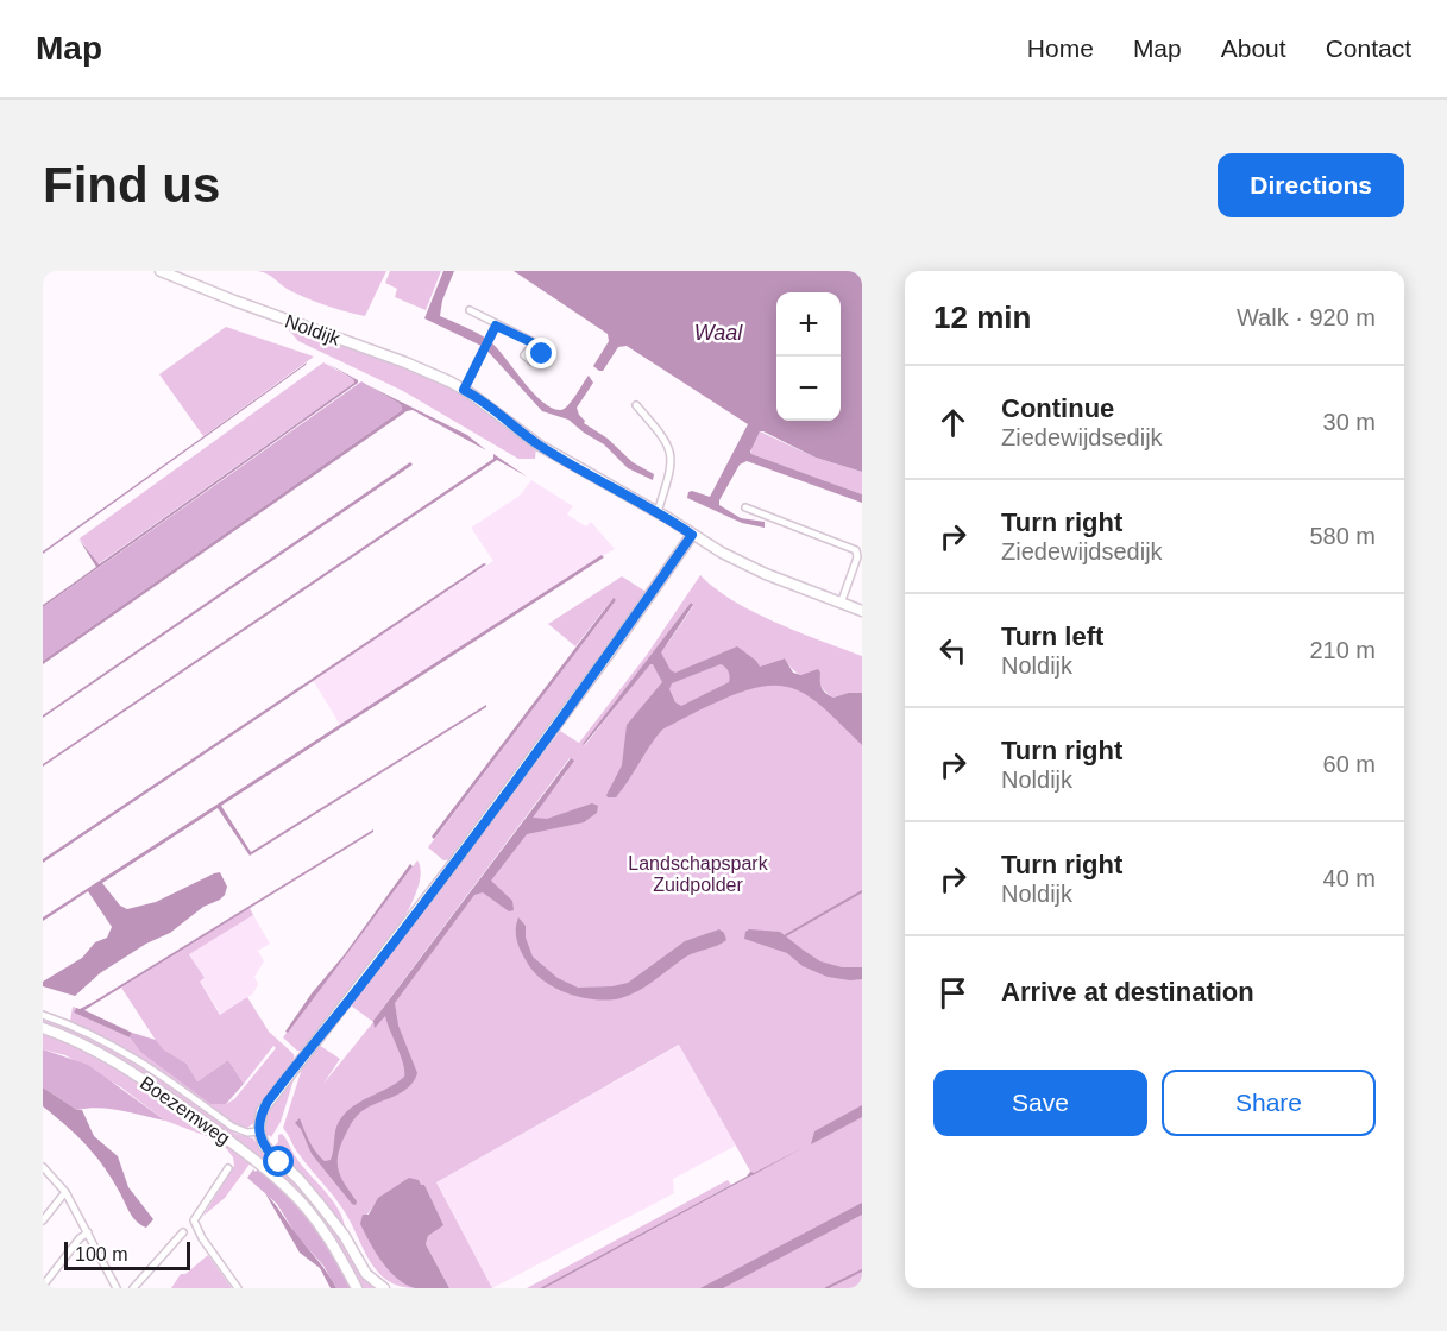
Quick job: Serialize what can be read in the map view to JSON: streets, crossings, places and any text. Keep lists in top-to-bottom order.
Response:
{
  "streets": {
    "street": ["Noldijk", "Boezemweg"]
  },
  "water": ["Waal"],
  "parks": ["Landschapspark Zuidpolder"],
  "scale_bar": "100 m",
  "page": {
    "header": "Map",
    "nav": [
      "Home",
      "Map",
      "About",
      "Contact"
    ],
    "buttons": [
      "Directions",
      ["Save", "Share"]
    ],
    "title": "Find us",
    "heading": ["12 min", "Walk · 920 m"],
    "map_buttons": ["+", "−"],
    "list": [
      ["Continue", "Ziedewijdsedijk", "30 m"],
      ["Turn right", "Ziedewijdsedijk", "580 m"],
      ["Turn left", "Noldijk", "210 m"],
      ["Turn right", "Noldijk", "60 m"],
      ["Turn right", "Noldijk", "40 m"],
      "Arrive at destination"
    ],
    "scale": "100 m"
  }
}
